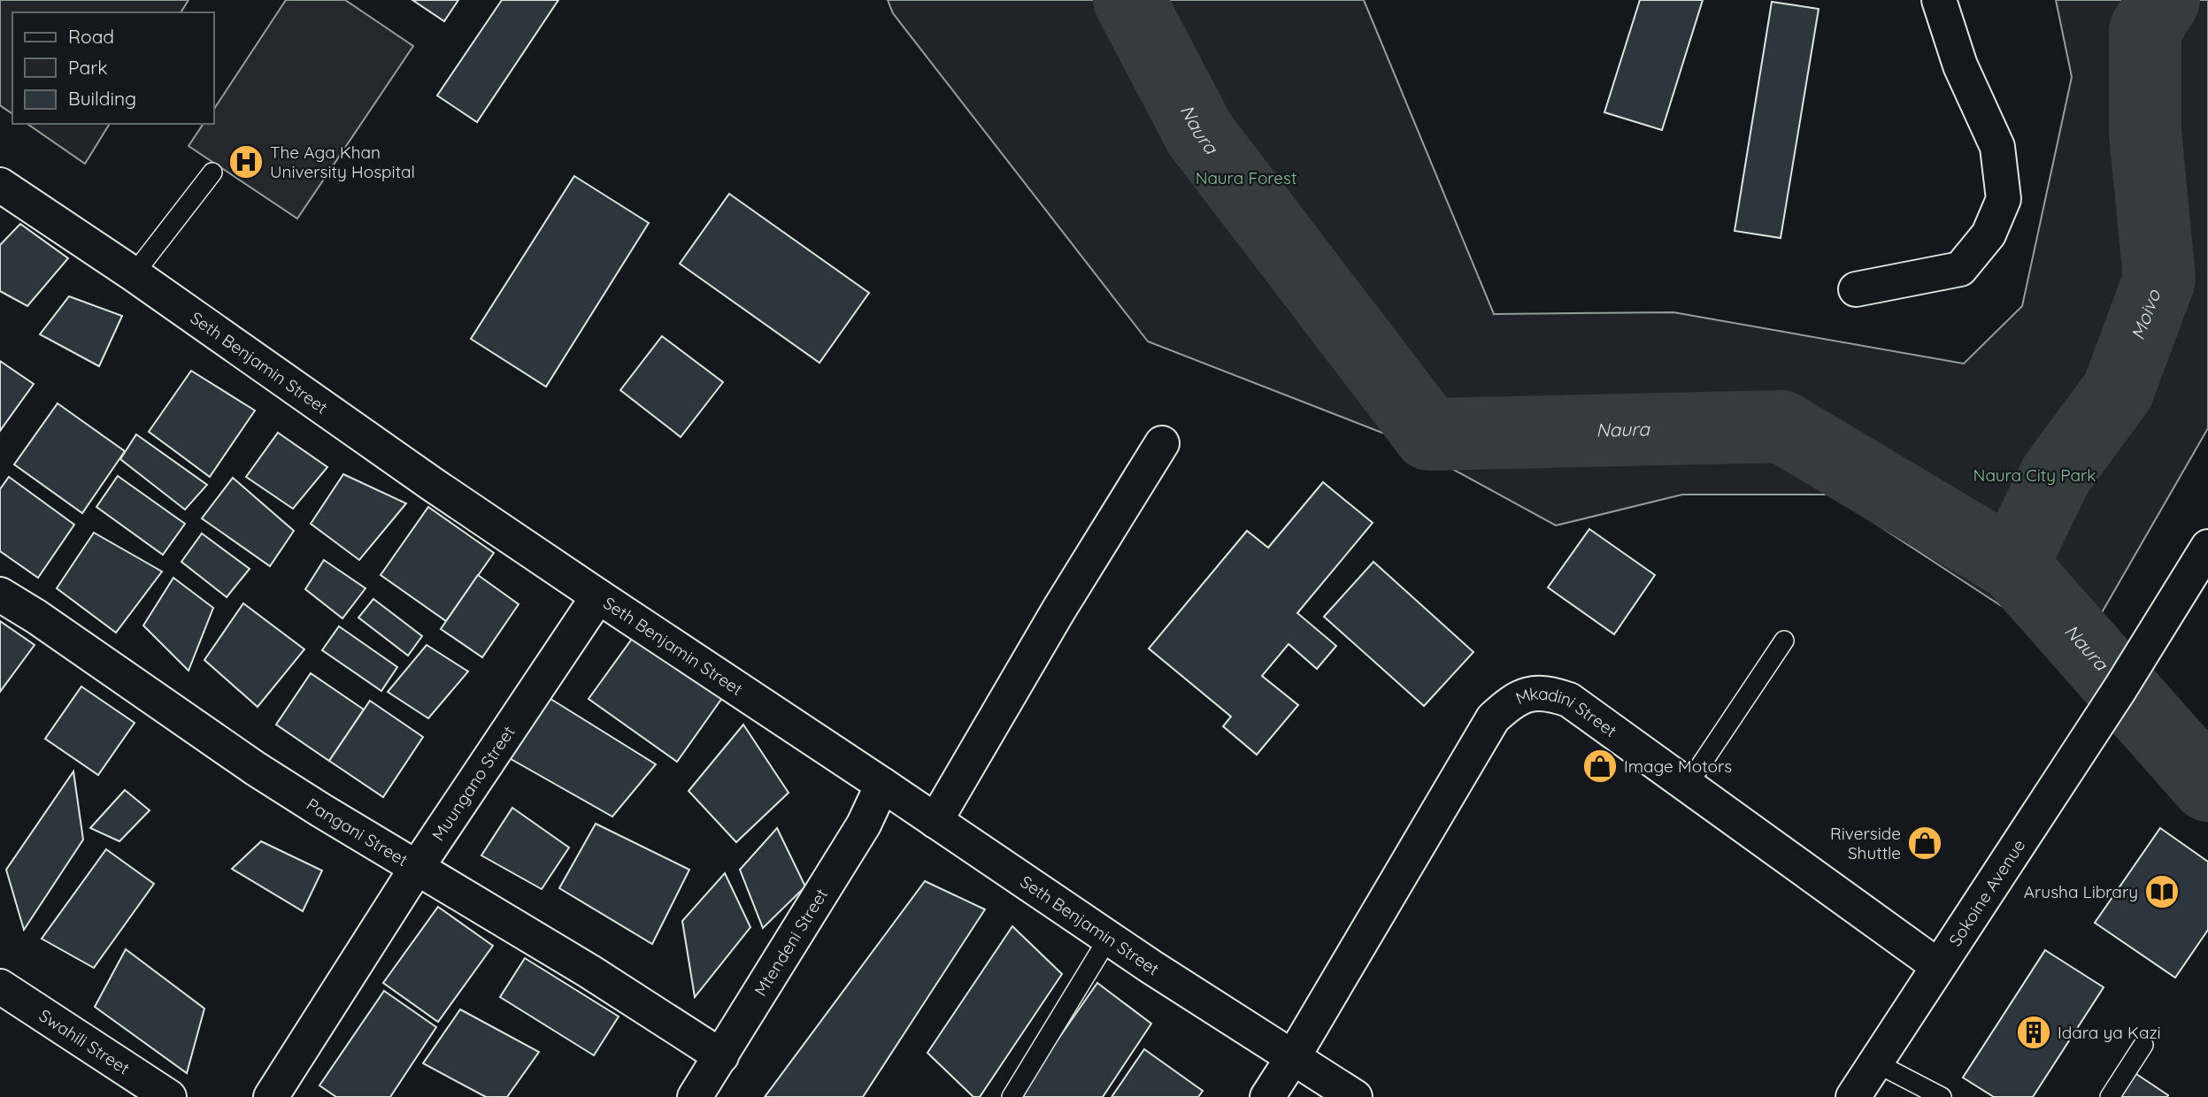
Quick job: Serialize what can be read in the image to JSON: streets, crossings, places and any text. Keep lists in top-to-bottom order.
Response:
{
  "streets": {
    "street": [
      "Seth Benjamin Street",
      "Mkadini Street",
      "Muungano Street",
      "Pangani Street",
      "Sokoine Avenue",
      "Mtendeni Street",
      "Swahili Street"
    ]
  },
  "crossings": [
    ["Seth Benjamin Street", "Mkadini Street"],
    ["Seth Benjamin Street", "Muungano Street"],
    ["Seth Benjamin Street", "Mtendeni Street"],
    ["Mkadini Street", "Sokoine Avenue"],
    ["Muungano Street", "Pangani Street"],
    ["Pangani Street", "Mtendeni Street"]
  ],
  "water": ["Naura", "Moivo"],
  "parks": ["Naura Forest", "Naura City Park"],
  "places": {
    "hospital": ["The Aga Khan University Hospital"],
    "shop": ["Image Motors", "Riverside Shuttle"],
    "library": ["Arusha Library"],
    "building": ["Idara ya Kazi"]
  },
  "legend": ["Road", "Park", "Building"]
}
